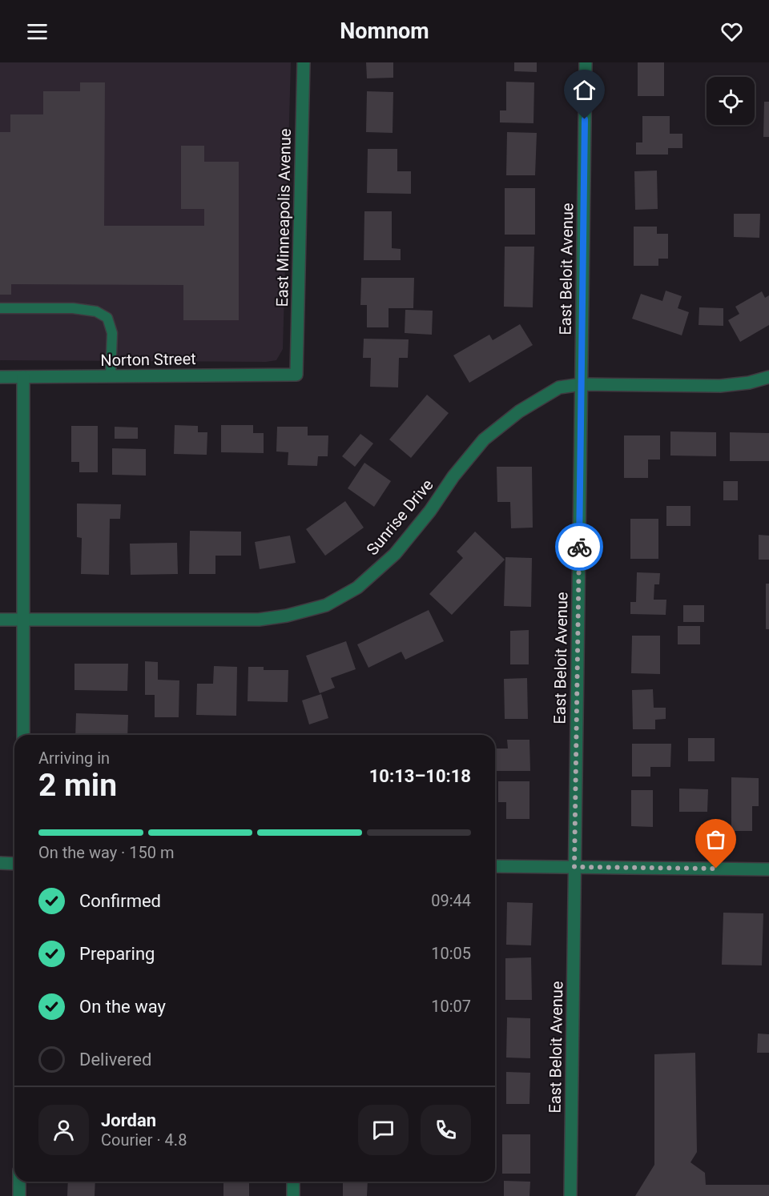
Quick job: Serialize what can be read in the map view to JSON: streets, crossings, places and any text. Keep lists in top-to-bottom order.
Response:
{
  "streets": {
    "street": [
      "East Minneapolis Avenue",
      "East Beloit Avenue",
      "Norton Street",
      "Sunrise Drive"
    ]
  },
  "crossings": [
    ["East Minneapolis Avenue", "Norton Street"],
    ["East Beloit Avenue", "Sunrise Drive"]
  ],
  "page": {
    "header": "Nomnom",
    "heading": ["2 min", "Arriving in", "10:13–10:18"],
    "panel": ["Jordan", "Courier · 4.8"],
    "bar": "On the way · 150 m",
    "list": [
      ["Confirmed", "09:44"],
      ["Preparing", "10:05"],
      ["On the way", "10:07"],
      "Delivered"
    ]
  }
}
